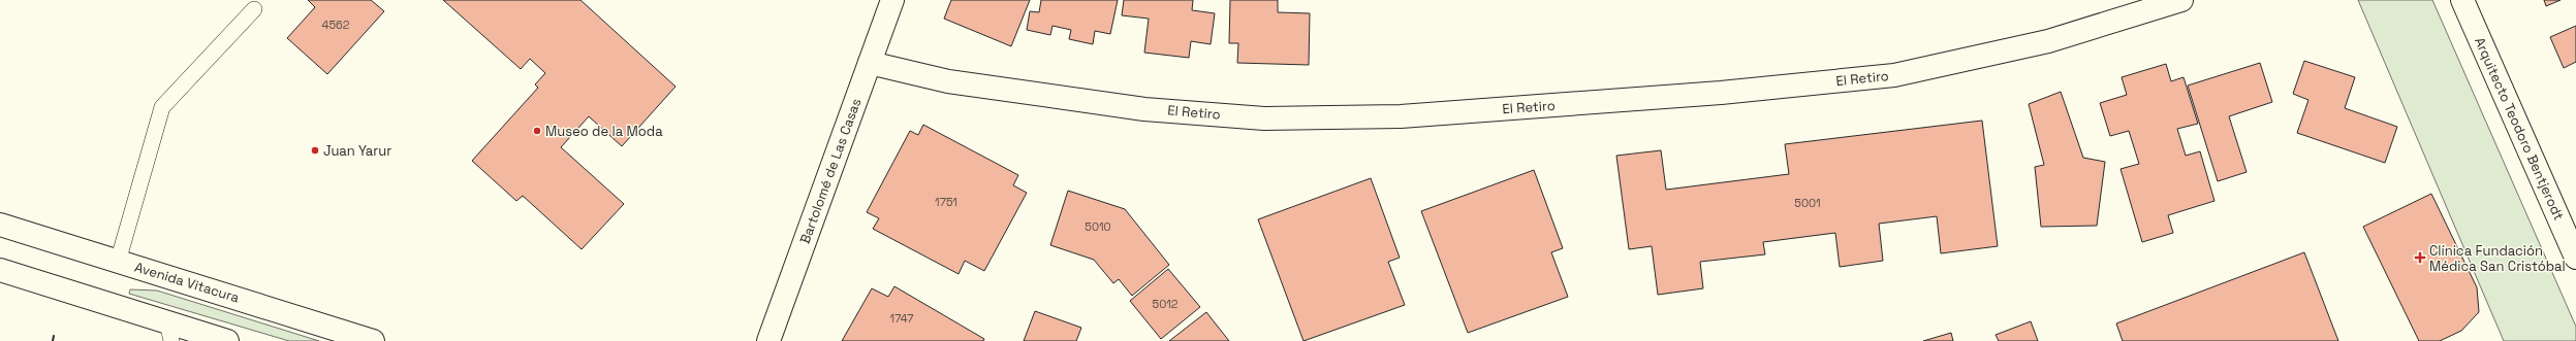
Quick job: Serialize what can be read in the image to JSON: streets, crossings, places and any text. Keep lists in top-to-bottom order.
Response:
{
  "streets": {
    "street": [
      "El Retiro",
      "Arquitecto Teodoro Bentjerodt",
      "Bartolomé de Las Casas",
      "Avenida Vitacura"
    ]
  },
  "crossings": [
    ["El Retiro", "Bartolomé de Las Casas"]
  ],
  "places": {
    "other": ["Museo de la Moda", "Juan Yarur"],
    "health": ["Clínica Fundación Médica San Cristóbal"]
  },
  "house_numbers": [
    "4562",
    "1751",
    "5001",
    "5010",
    "5012",
    "1747"
  ]
}
